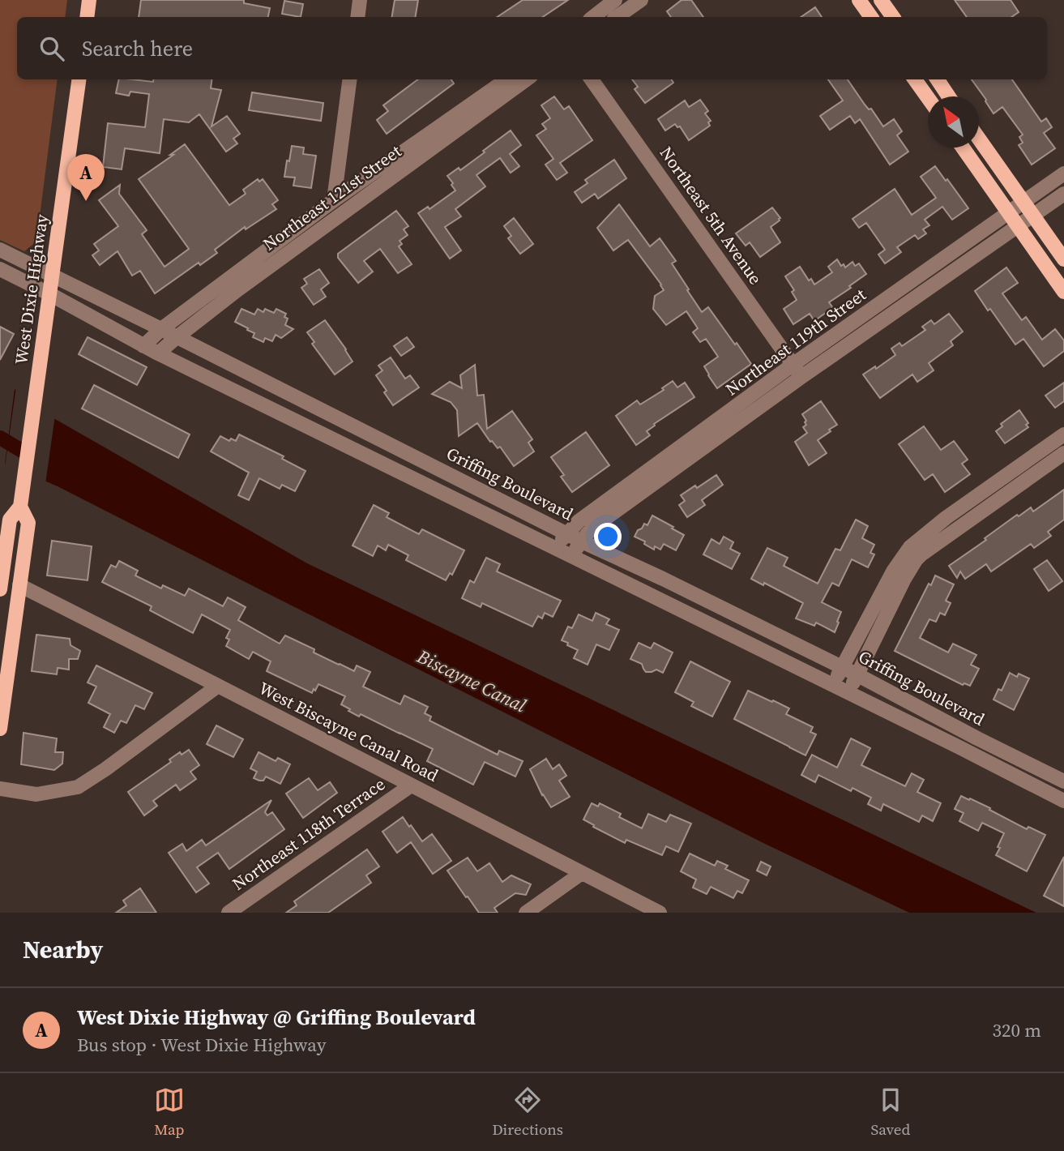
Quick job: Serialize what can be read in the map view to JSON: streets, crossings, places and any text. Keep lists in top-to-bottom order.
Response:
{
  "streets": {
    "main road": ["West Dixie Highway"],
    "street": [
      "Northeast 121st Street",
      "Northeast 5th Avenue",
      "Northeast 119th Street",
      "Griffing Boulevard",
      "West Biscayne Canal Road",
      "Northeast 118th Terrace"
    ]
  },
  "crossings": [
    ["Northeast 121st Street", "Griffing Boulevard"],
    ["Northeast 5th Avenue", "Northeast 119th Street"],
    ["West Dixie Highway", "Griffing Boulevard"],
    ["West Dixie Highway", "West Biscayne Canal Road"],
    ["Northeast 119th Street", "Griffing Boulevard"],
    ["West Biscayne Canal Road", "Northeast 118th Terrace"]
  ],
  "water": ["Biscayne Canal"],
  "north": "top left",
  "page": {
    "search": "Search here",
    "pins": "A",
    "heading": "Nearby",
    "list": [
      {
        "mark": "A",
        "name": "West Dixie Highway @ Griffing Boulevard",
        "note": "Bus stop · West Dixie Highway",
        "value": "320 m"
      }
    ],
    "nav": ["Map", "Directions", "Saved"]
  }
}
